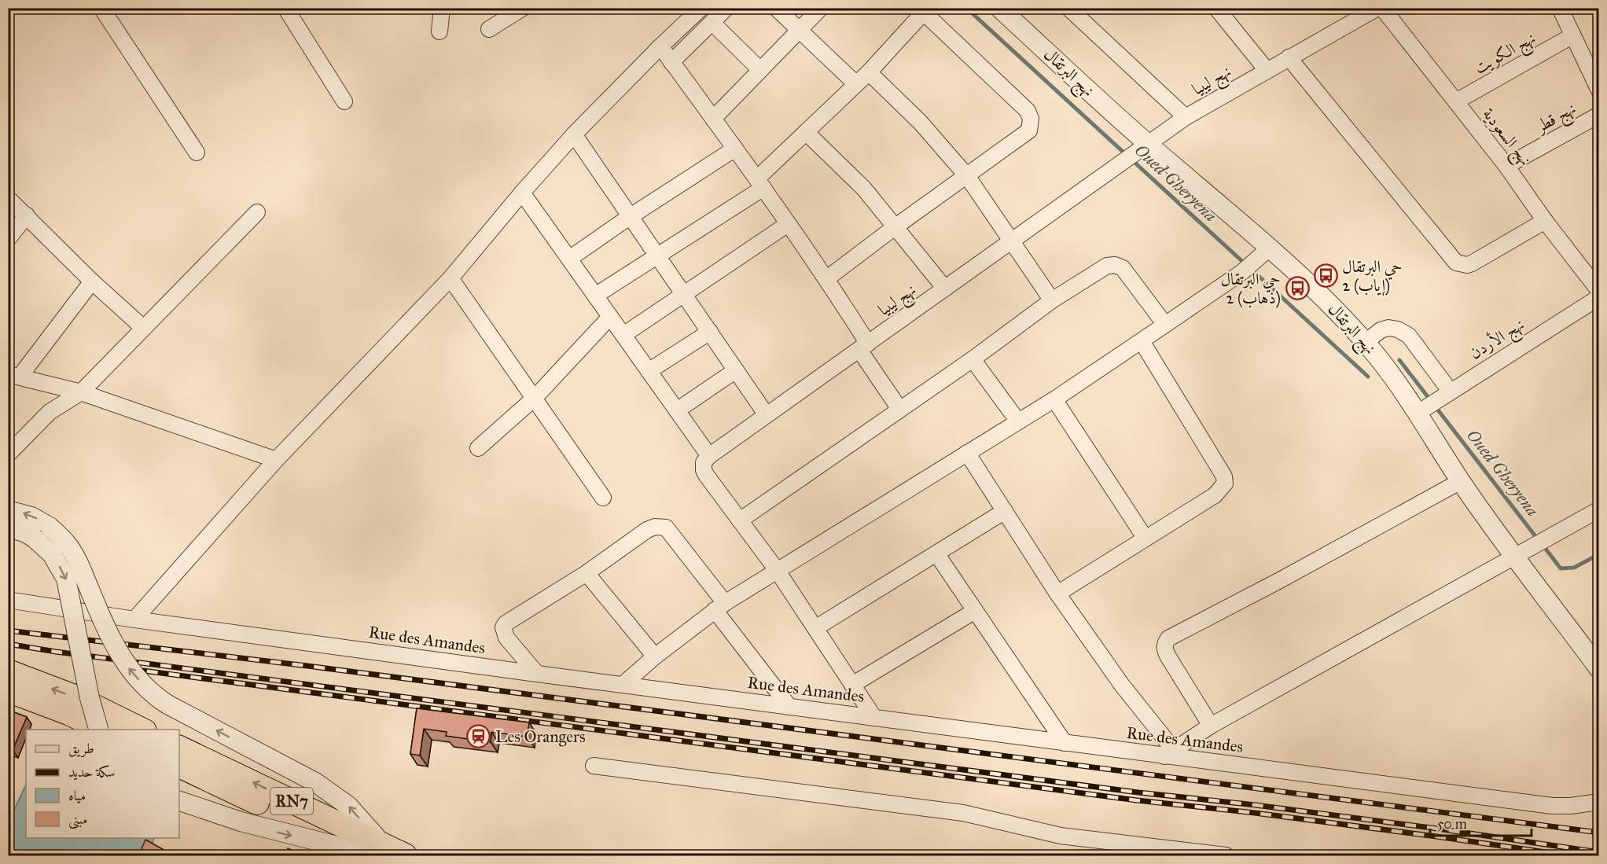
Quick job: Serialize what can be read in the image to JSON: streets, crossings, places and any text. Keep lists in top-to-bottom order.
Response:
{
  "streets": {
    "main road": ["RN7"],
    "street": [
      "نهج الكويت",
      "نهج البرتقال",
      "نهج ليبيا",
      "نهج قطر",
      "نهج السعودية",
      "نهج الأردن",
      "Rue des Amandes"
    ]
  },
  "crossings": [
    ["نهج الكويت", "نهج السعودية"],
    ["نهج البرتقال", "نهج ليبيا"],
    ["نهج البرتقال", "نهج الأردن"],
    ["نهج ليبيا", "نهج السعودية"],
    ["نهج قطر", "نهج السعودية"]
  ],
  "water": ["Oued Gheryena"],
  "places": {
    "bus stop": ["حي البرتقال 2 (إياب)", "حي البرتقال 2 (ذهاب)"],
    "station": ["Les Orangers"]
  },
  "legend": [
    "طريق",
    "سكة حديد",
    "مياه",
    "مبنى"
  ],
  "scale_bar": "50 m"
}
